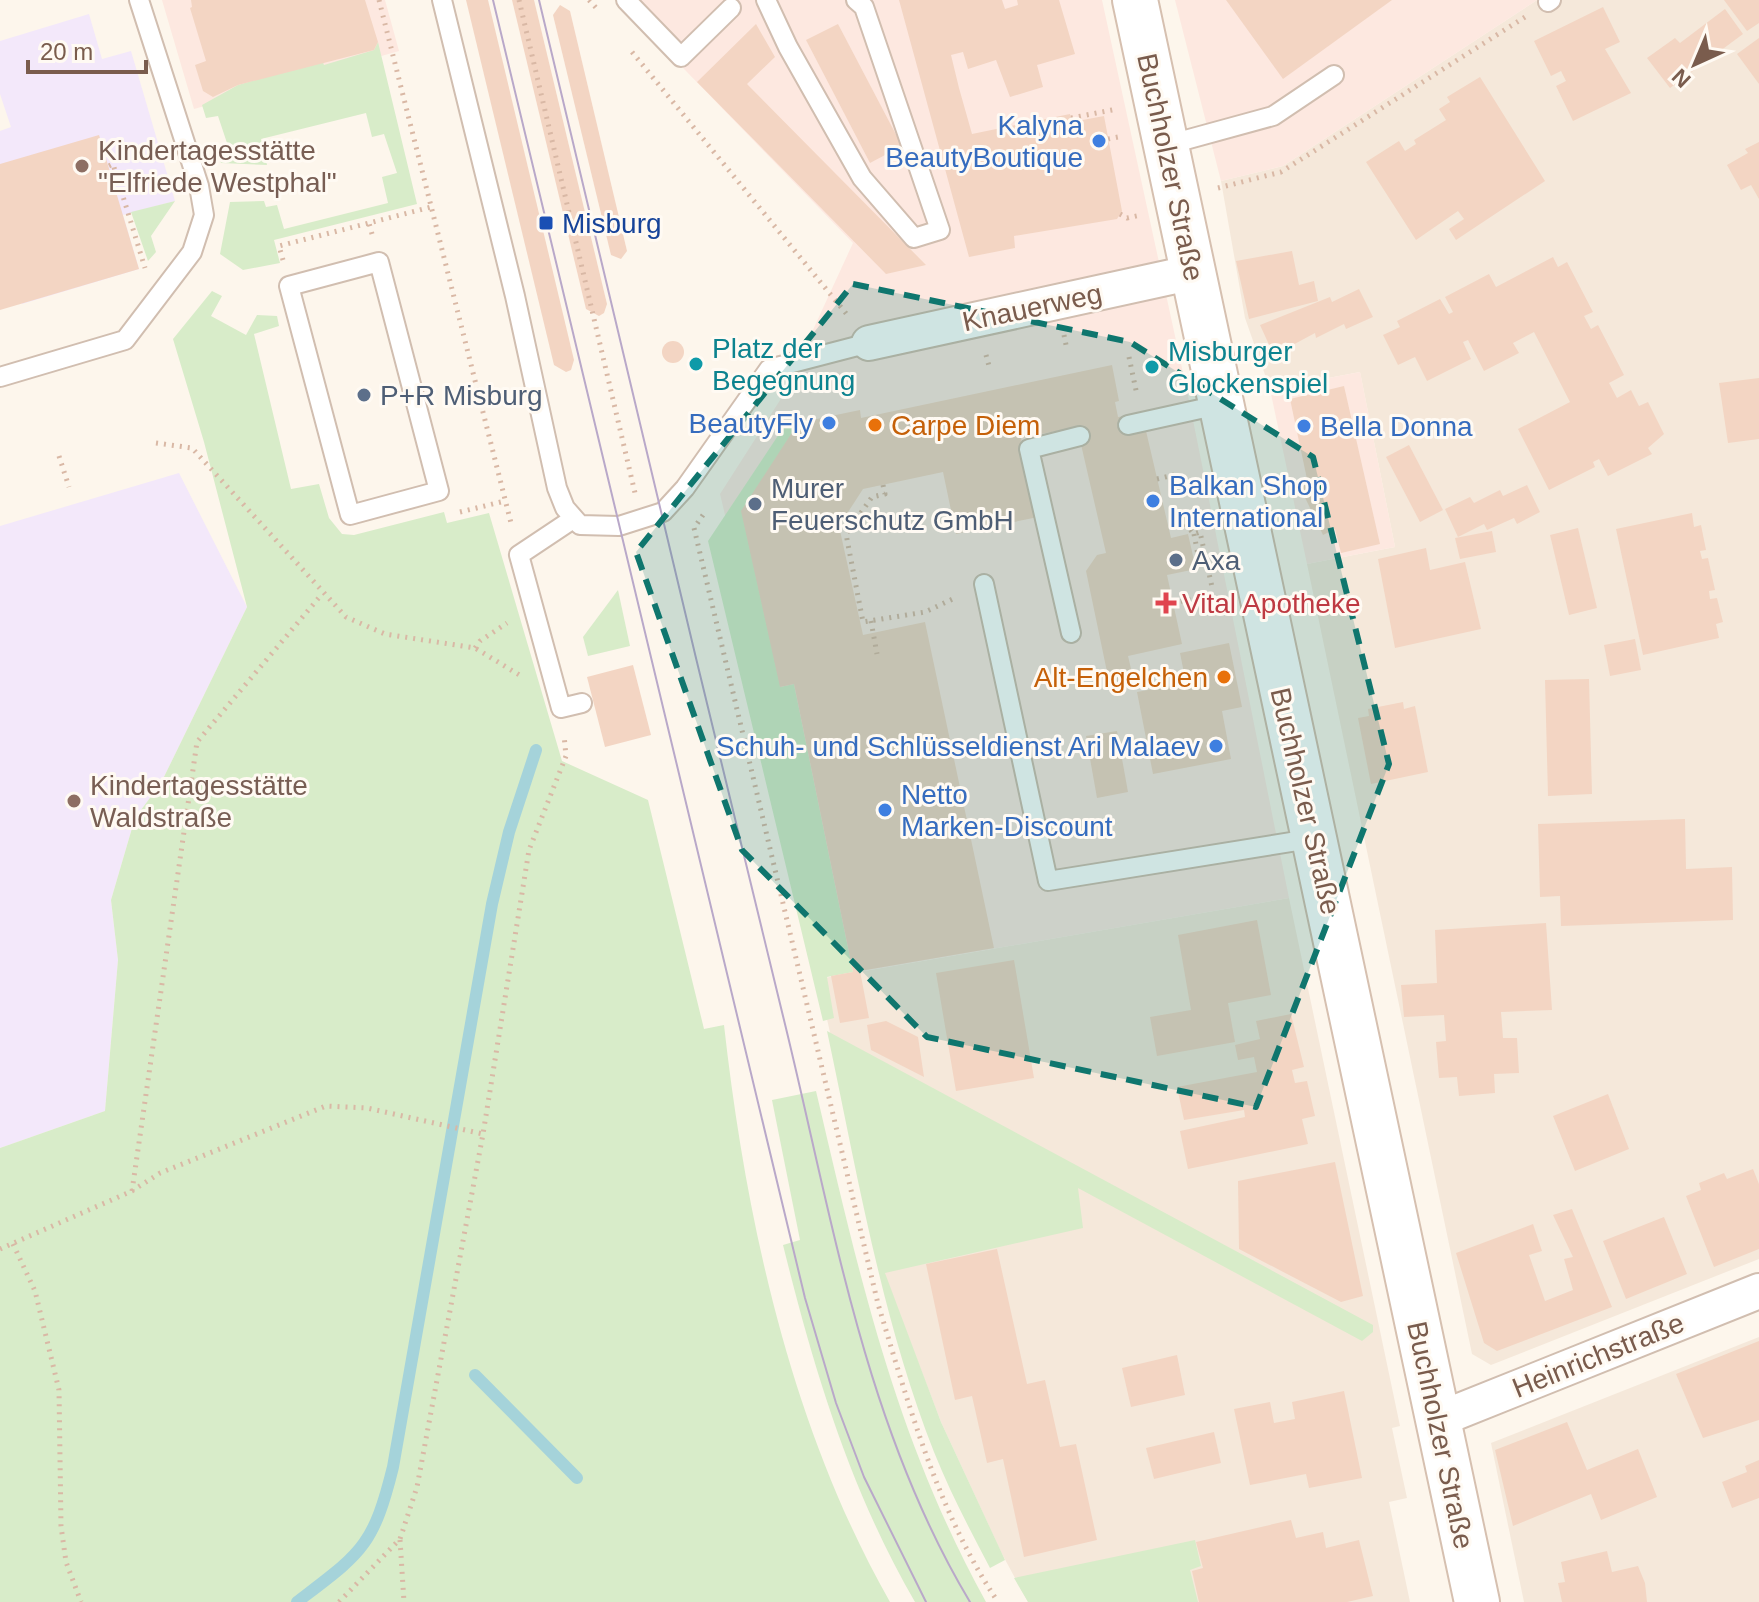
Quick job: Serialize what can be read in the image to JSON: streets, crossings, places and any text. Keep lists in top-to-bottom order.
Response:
{
  "streets": {
    "main road": ["Buchholzer Straße"],
    "street": ["Knauerweg", "Heinrichstraße"]
  },
  "crossings": [
    ["Buchholzer Straße", "Knauerweg"],
    ["Buchholzer Straße", "Heinrichstraße"]
  ],
  "places": {
    "other": [
      "Kalyna BeautyBoutique",
      "Kindertagesstätte \"Elfriede Westphal\"",
      "Platz der Begegnung",
      "Misburger Glockenspiel",
      "P+R Misburg",
      "BeautyFly",
      "Carpe Diem",
      "Bella Donna",
      "Balkan Shop International",
      "Murer Feuerschutz GmbH",
      "Axa",
      "Alt-Engelchen",
      "Schuh- und Schlüsseldienst Ari Malaev",
      "Kindertagesstätte Waldstraße",
      "Netto Marken-Discount"
    ],
    "transit": ["Misburg"],
    "health": ["Vital Apotheke"]
  },
  "scale_bar": "20 m",
  "north": "bottom left"
}
